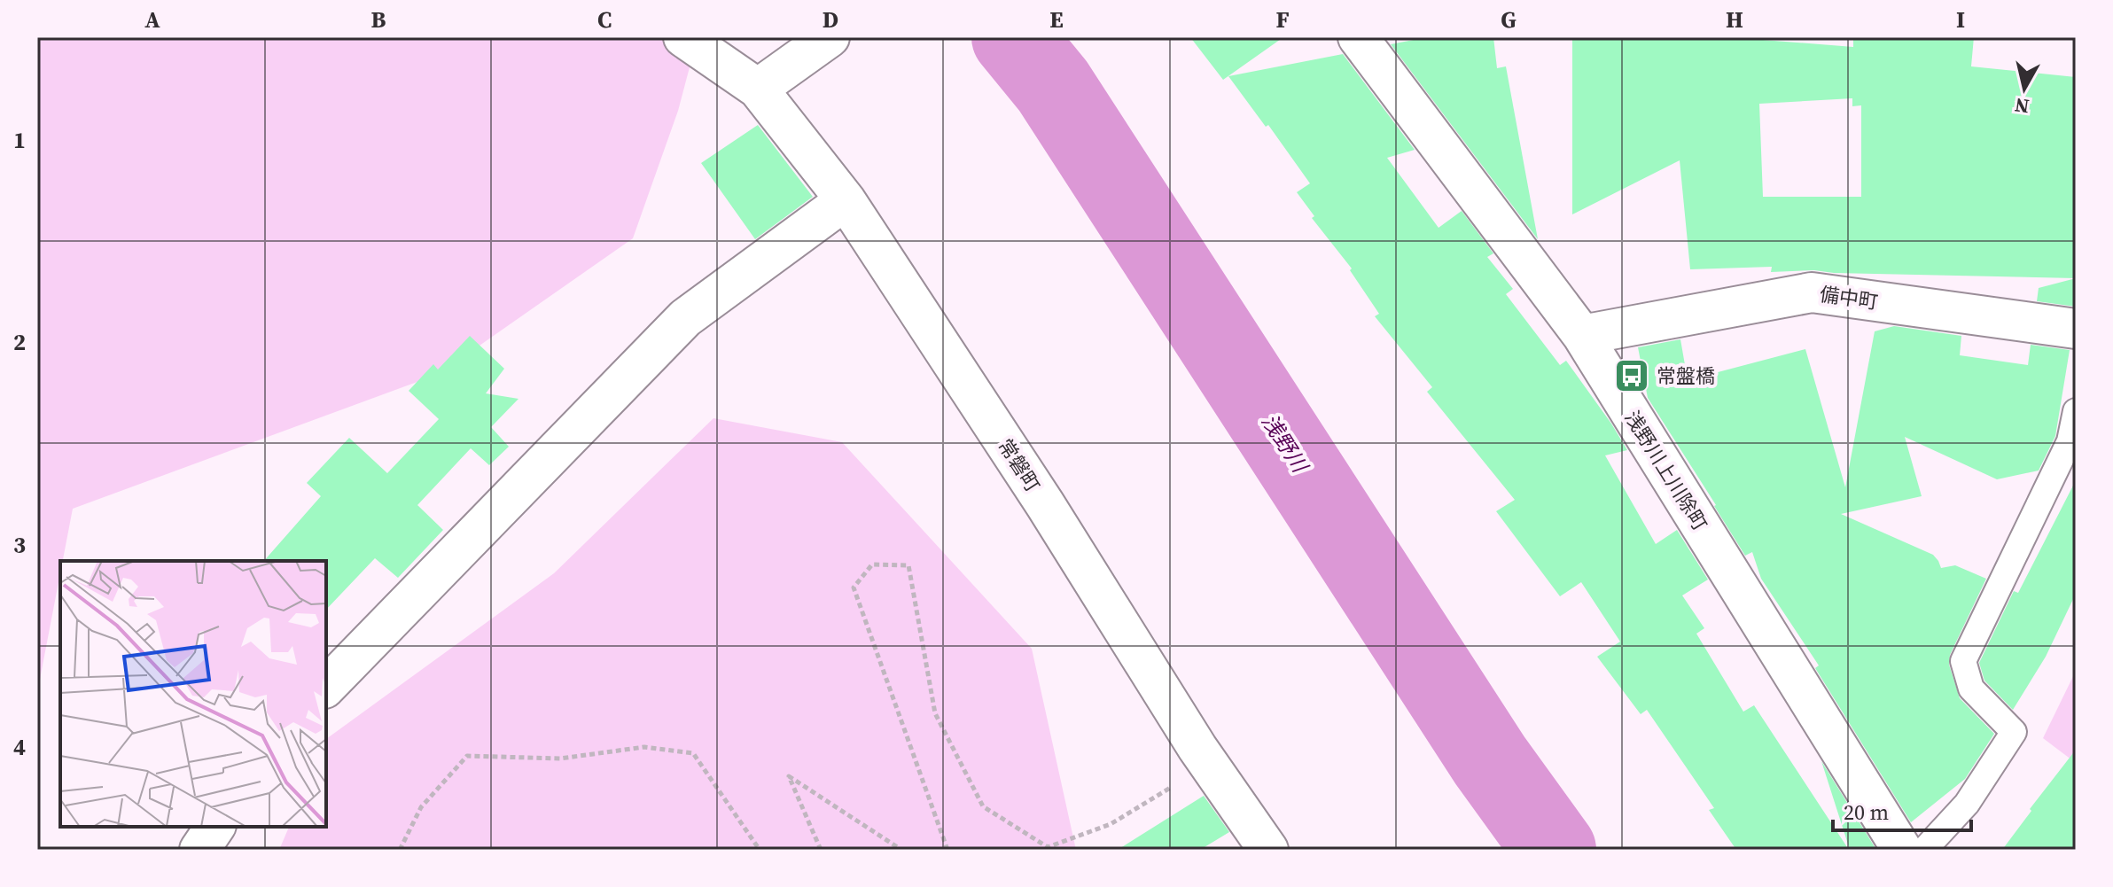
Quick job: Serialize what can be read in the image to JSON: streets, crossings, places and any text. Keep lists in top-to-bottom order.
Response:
{
  "streets": {
    "street": ["備中町", "常磐町", "浅野川上川除町"]
  },
  "crossings": [
    ["備中町", "浅野川上川除町"]
  ],
  "water": ["浅野川"],
  "places": {
    "bus stop": ["常盤橋"]
  },
  "scale_bar": "20 m",
  "north": "bottom",
  "grid": {
    "columns": [
      "A",
      "B",
      "C",
      "D",
      "E",
      "F",
      "G",
      "H",
      "I"
    ],
    "rows": [
      "1",
      "2",
      "3",
      "4"
    ]
  }
}
